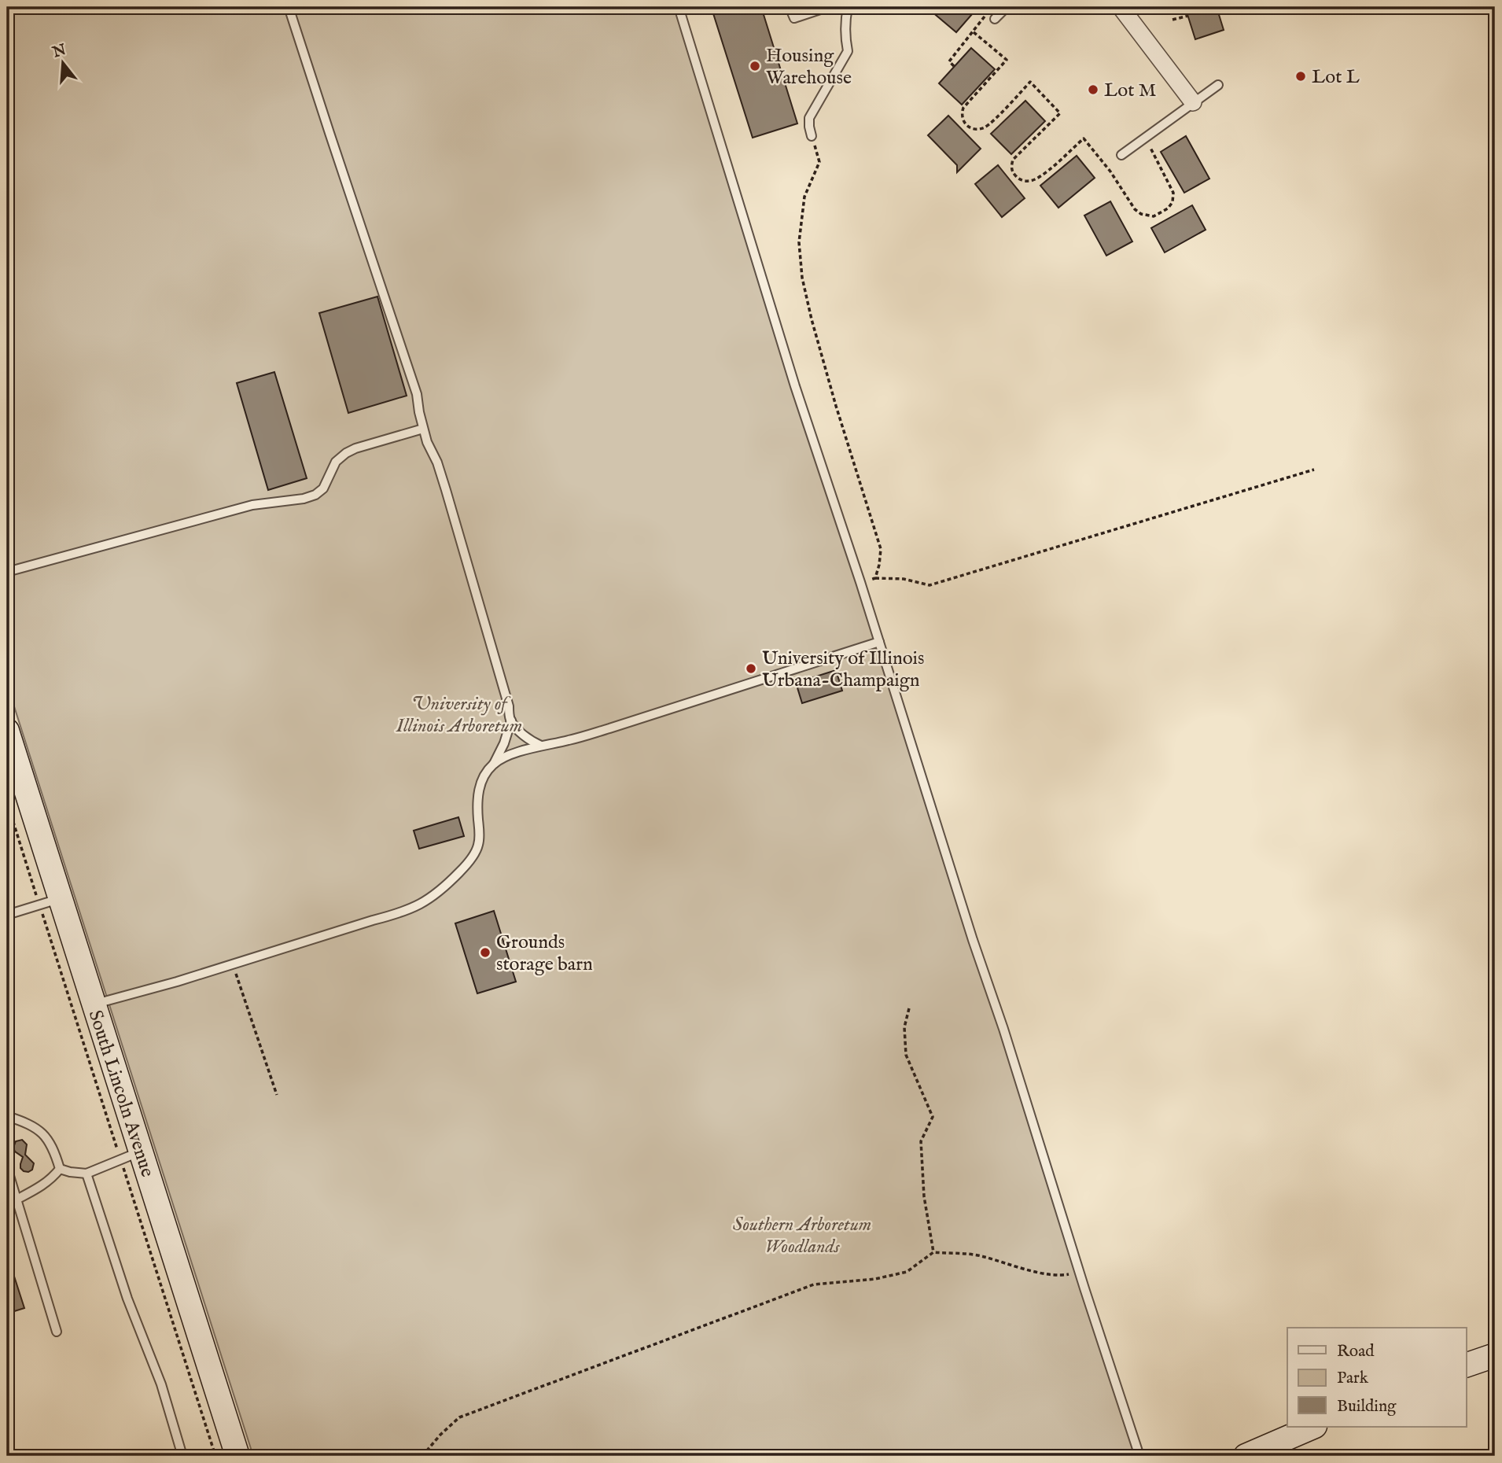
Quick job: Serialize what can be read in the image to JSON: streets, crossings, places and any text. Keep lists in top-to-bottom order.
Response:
{
  "streets": {
    "main road": ["South Lincoln Avenue"]
  },
  "parks": ["University of Illinois Arboretum", "Southern Arboretum Woodlands"],
  "places": [
    "Housing Warehouse",
    "Lot L",
    "Lot M",
    "University of Illinois Urbana-Champaign",
    "Grounds storage barn"
  ],
  "legend": ["Road", "Park", "Building"],
  "north": "top"
}
